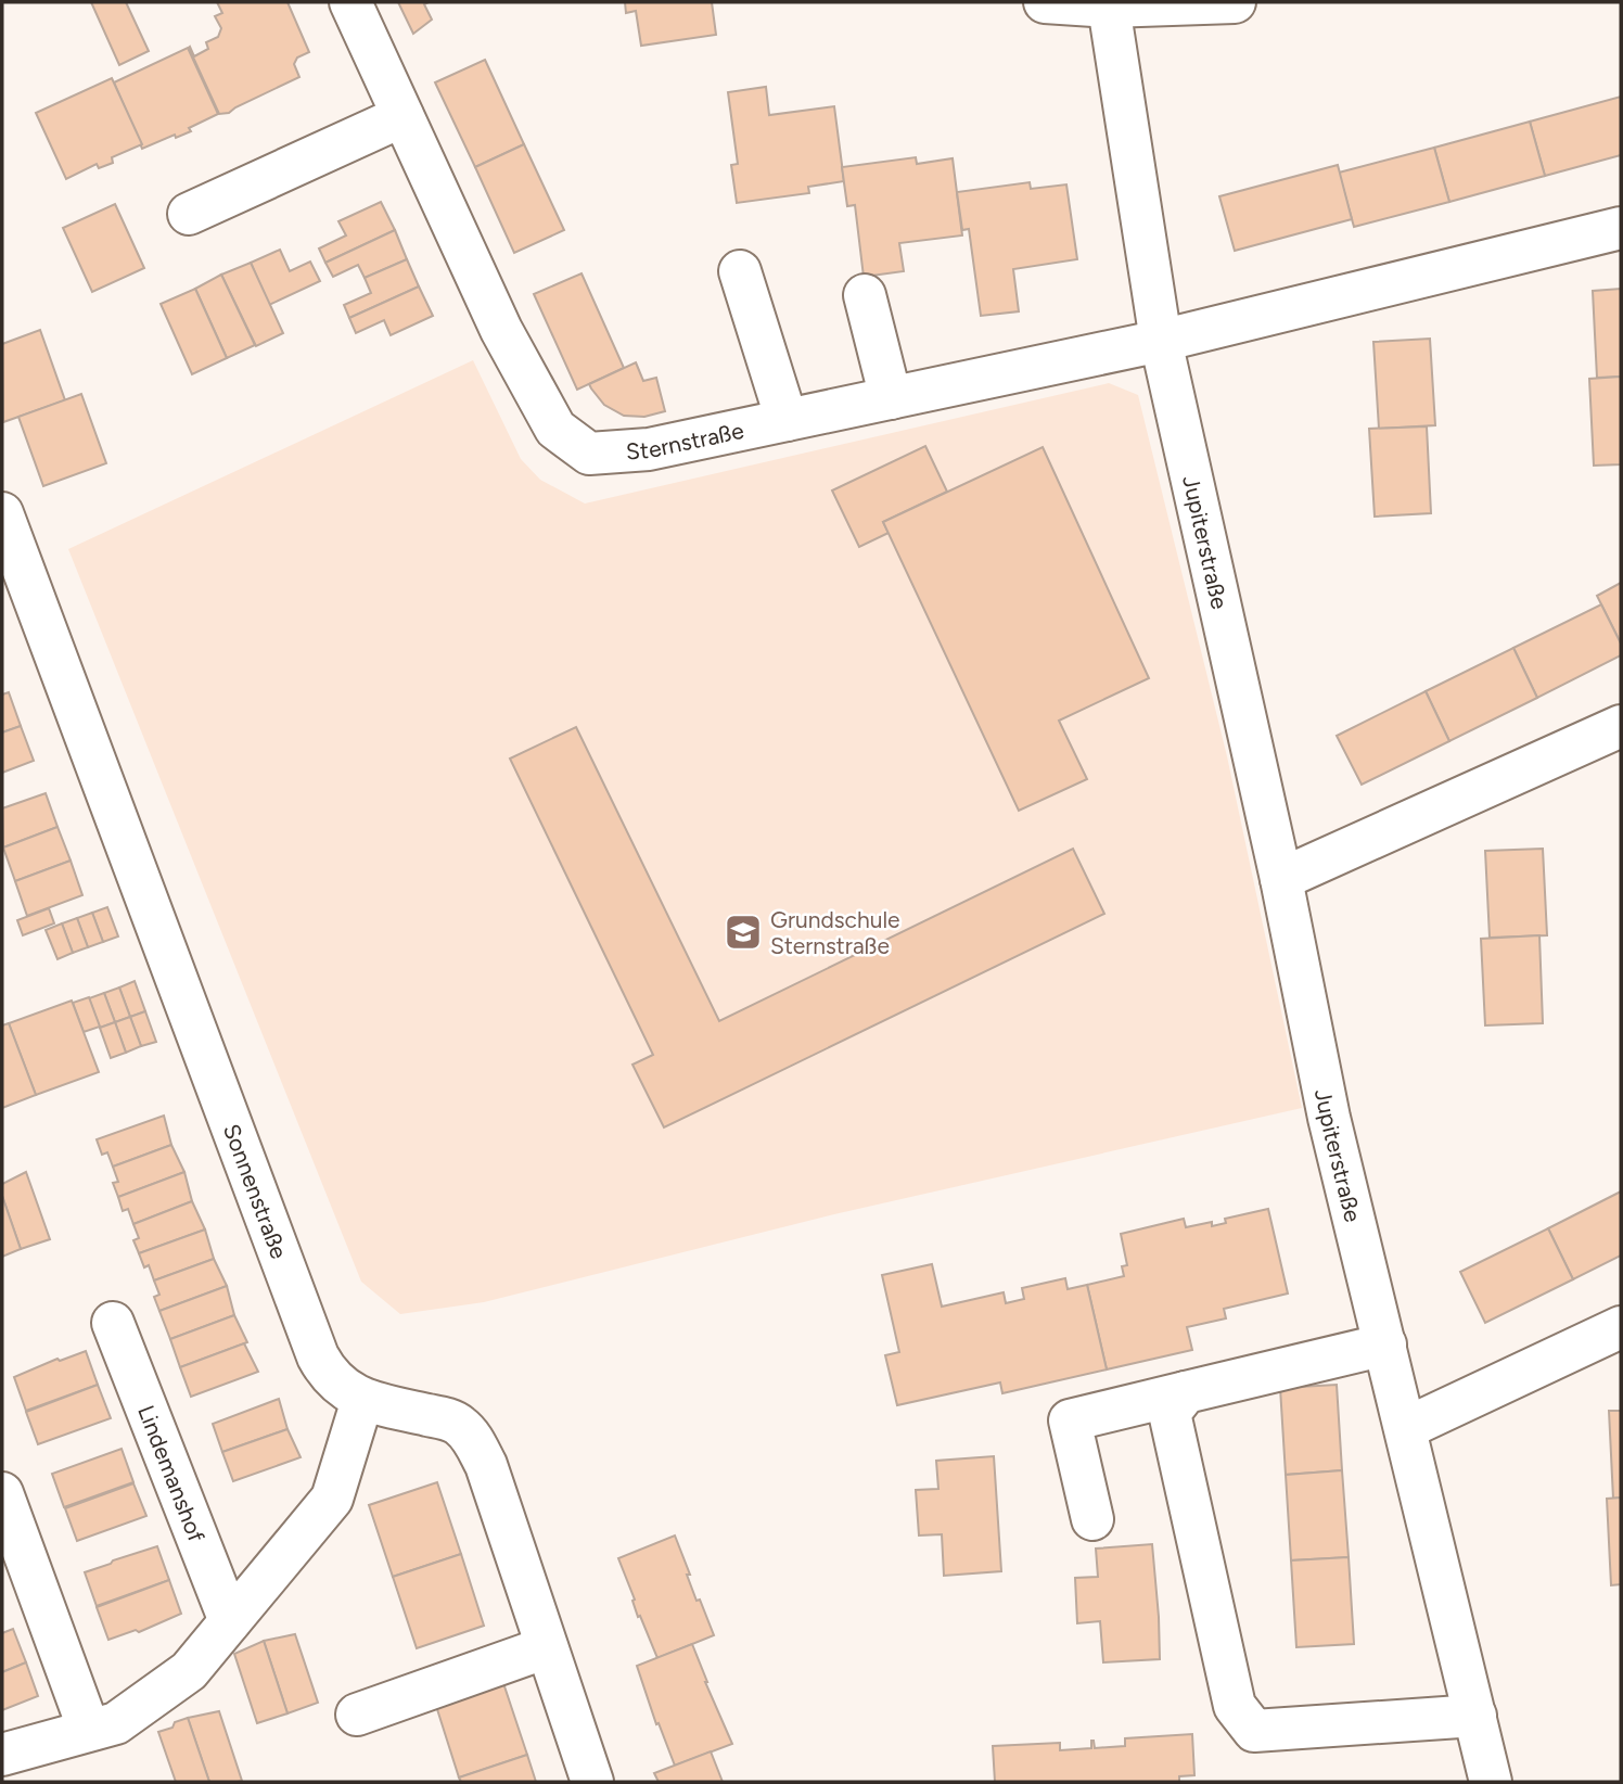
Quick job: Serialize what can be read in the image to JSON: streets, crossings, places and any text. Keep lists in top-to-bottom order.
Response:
{
  "streets": {
    "street": [
      "Sternstraße",
      "Jupiterstraße",
      "Sonnenstraße",
      "Lindemanshof"
    ]
  },
  "crossings": [
    ["Sternstraße", "Jupiterstraße"]
  ],
  "places": {
    "school or university": ["Grundschule Sternstraße"]
  }
}
